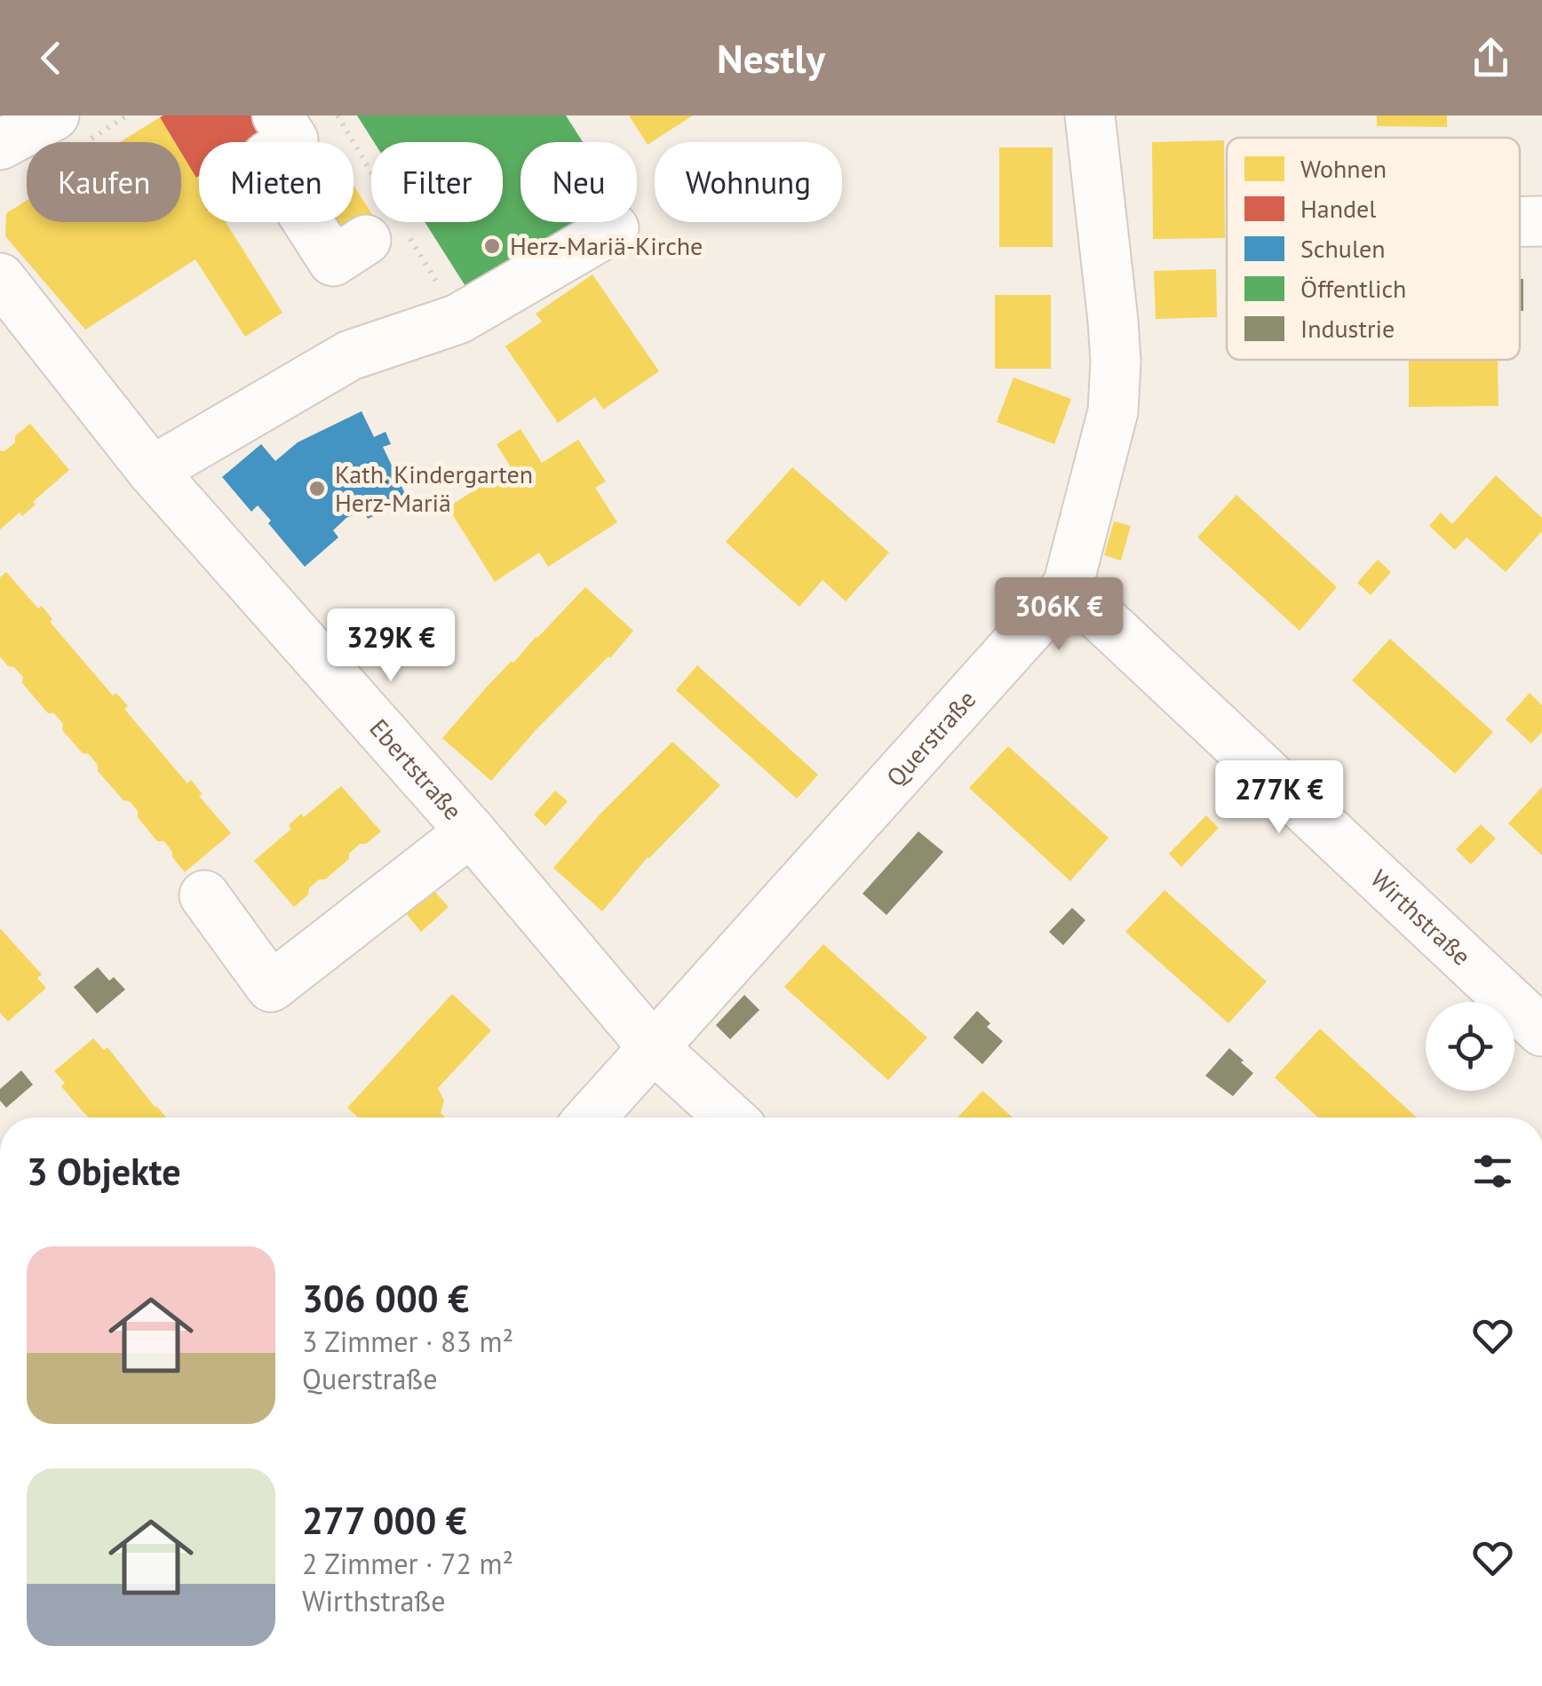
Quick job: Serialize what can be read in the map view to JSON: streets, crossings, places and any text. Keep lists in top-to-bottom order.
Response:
{
  "streets": {
    "street": ["Querstraße", "Ebertstraße", "Wirthstraße"]
  },
  "crossings": [
    ["Querstraße", "Ebertstraße"],
    ["Querstraße", "Wirthstraße"]
  ],
  "places": ["Herz-Mariä-Kirche", "Kath. Kindergarten Herz-Mariä"],
  "legend": [
    "Wohnen",
    "Handel",
    "Schulen",
    "Öffentlich",
    "Industrie"
  ],
  "page": {
    "header": "Nestly",
    "chip": [
      "Kaufen",
      "Mieten",
      "Filter",
      "Neu",
      "Wohnung"
    ],
    "price": ["306K €", "329K €", "277K €"],
    "heading": "3 Objekte",
    "list": [
      {
        "name": "306 000 €",
        "note": "3 Zimmer · 83 m² · Querstraße"
      },
      {
        "name": "277 000 €",
        "note": "2 Zimmer · 72 m² · Wirthstraße"
      }
    ]
  }
}
